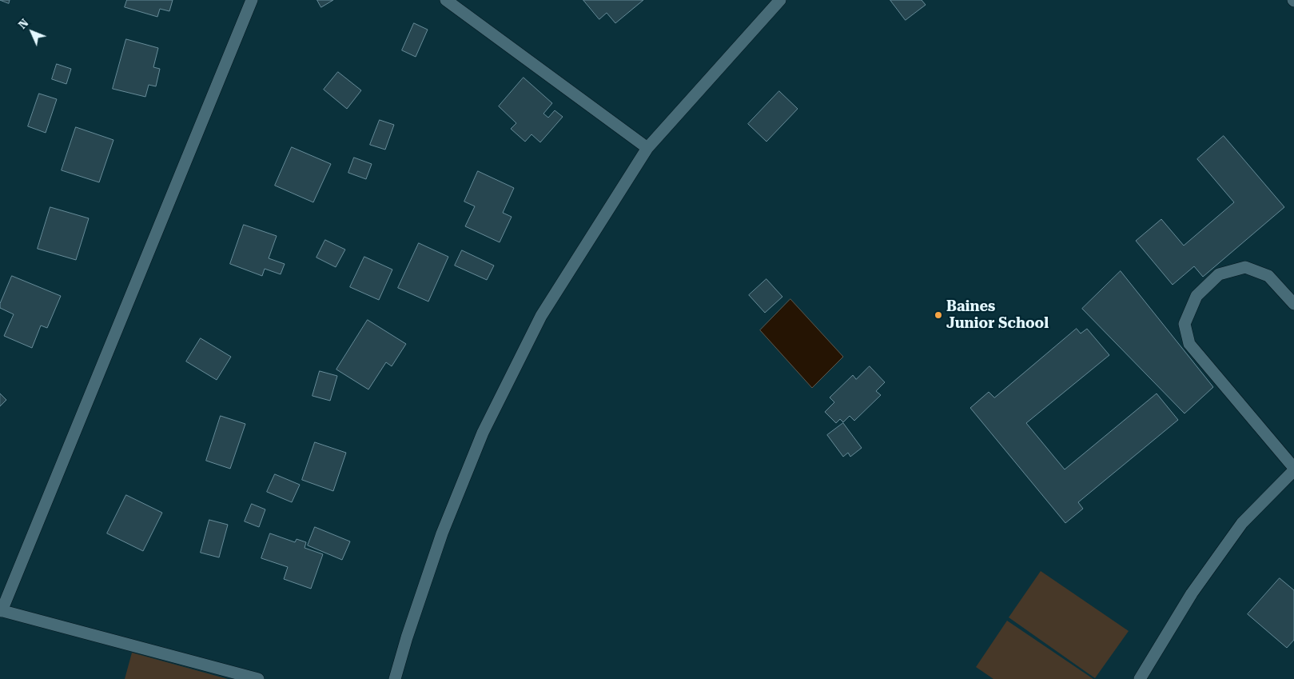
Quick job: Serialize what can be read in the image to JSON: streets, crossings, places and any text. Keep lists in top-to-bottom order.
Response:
{
  "places": ["Baines Junior School"],
  "north": "top left"
}
